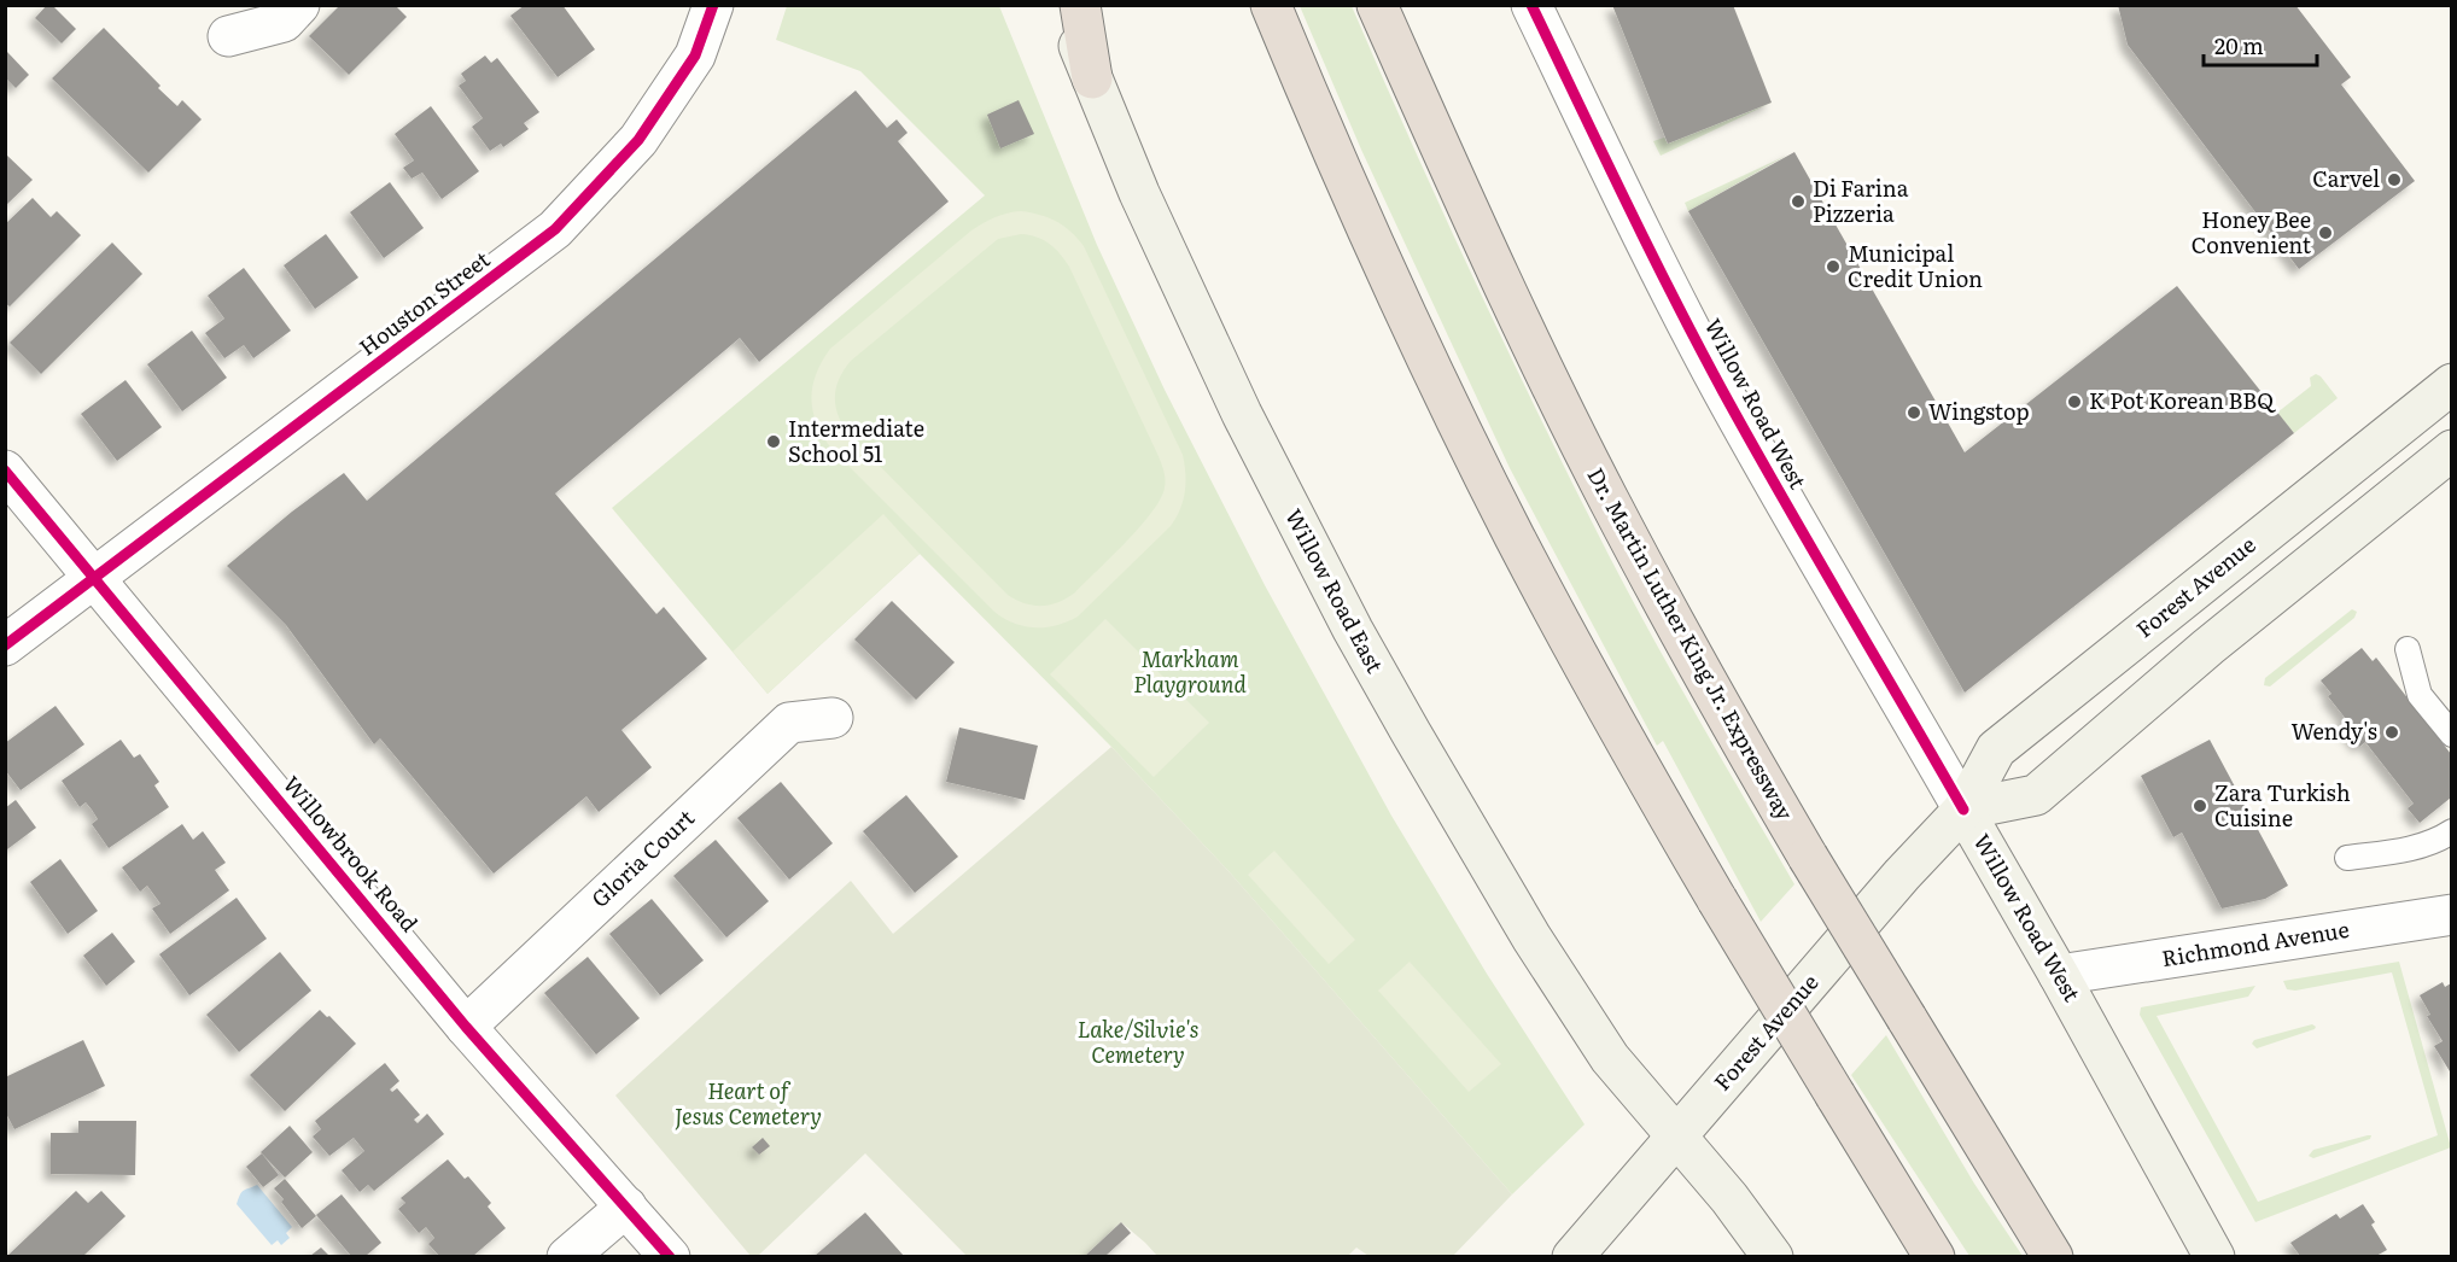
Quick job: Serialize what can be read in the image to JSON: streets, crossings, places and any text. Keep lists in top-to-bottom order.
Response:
{
  "streets": {
    "highway": ["Dr. Martin Luther King Jr. Expressway"],
    "main road": ["Willow Road West", "Forest Avenue", "Willow Road East"],
    "street": [
      "Houston Street",
      "Willowbrook Road",
      "Gloria Court",
      "Richmond Avenue"
    ]
  },
  "crossings": [
    ["Houston Street", "Willowbrook Road"],
    ["Willow Road West", "Forest Avenue"],
    ["Willow Road West", "Richmond Avenue"],
    ["Forest Avenue", "Willow Road East"],
    ["Willowbrook Road", "Gloria Court"]
  ],
  "parks": ["Markham Playground", "Lake/Silvie's Cemetery", "Heart of Jesus Cemetery"],
  "places": [
    "Carvel",
    "Di Farina Pizzeria",
    "Honey Bee Convenient",
    "Municipal Credit Union",
    "K Pot Korean BBQ",
    "Wingstop",
    "Intermediate School 51",
    "Wendy's",
    "Zara Turkish Cuisine"
  ],
  "scale_bar": "20 m"
}
